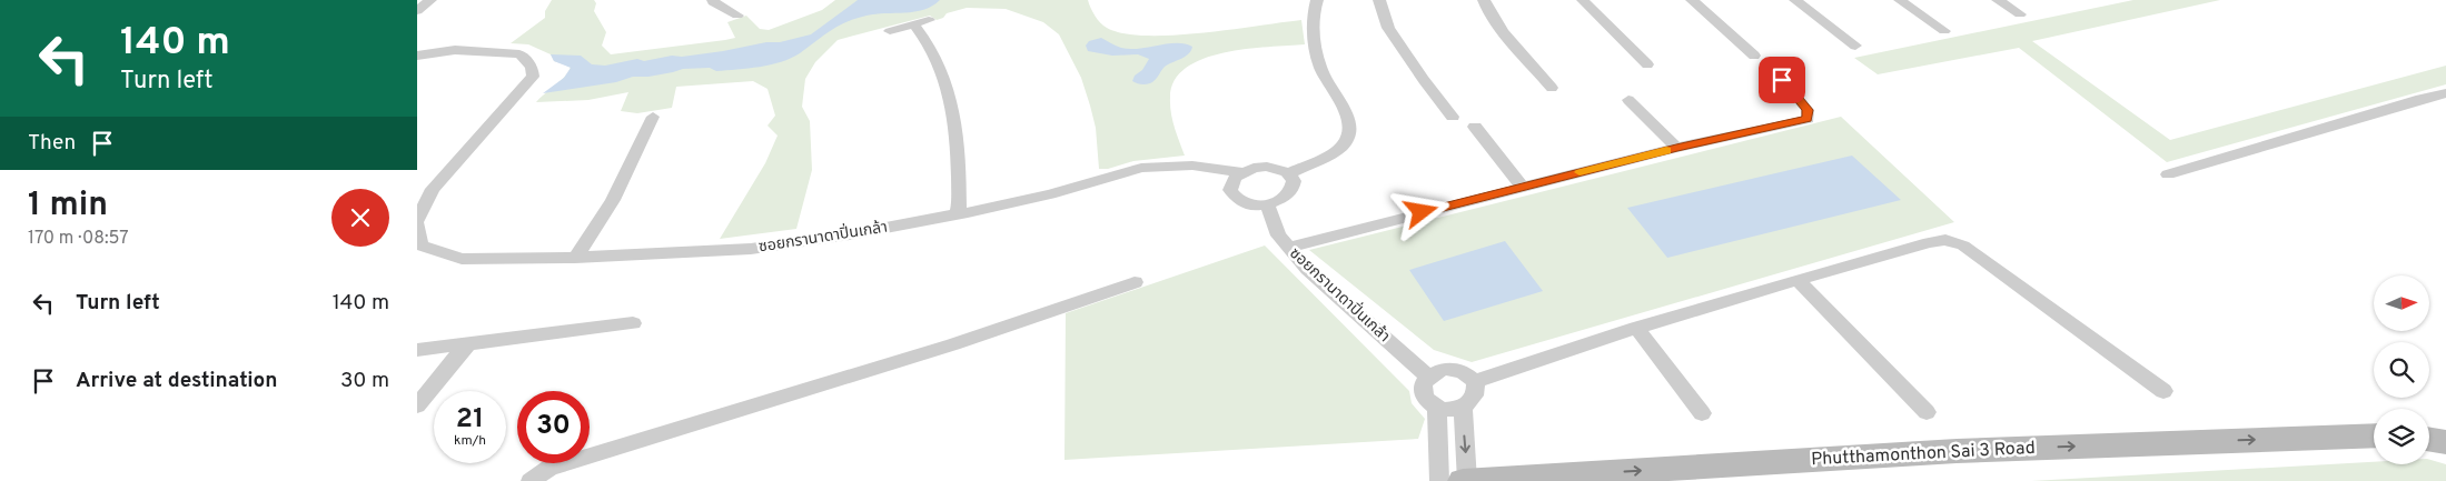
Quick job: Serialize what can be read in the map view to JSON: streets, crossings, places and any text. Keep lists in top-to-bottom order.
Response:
{
  "streets": {
    "main road": ["Phutthamonthon Sai 3 Road"],
    "street": ["ซอยกรานาดาปิ่นเกล้า"]
  },
  "one_way": ["Phutthamonthon Sai 3 Road"],
  "north": "right",
  "page": {
    "turn": ["140 m", "Turn left"],
    "then": "Then",
    "heading": ["1 min", "170 m · 08:57"],
    "list": [
      {
        "name": "Turn left",
        "value": "140 m"
      },
      {
        "name": "Arrive at destination",
        "value": "30 m"
      }
    ],
    "speed": "21 km/h",
    "limit": "30"
  }
}
